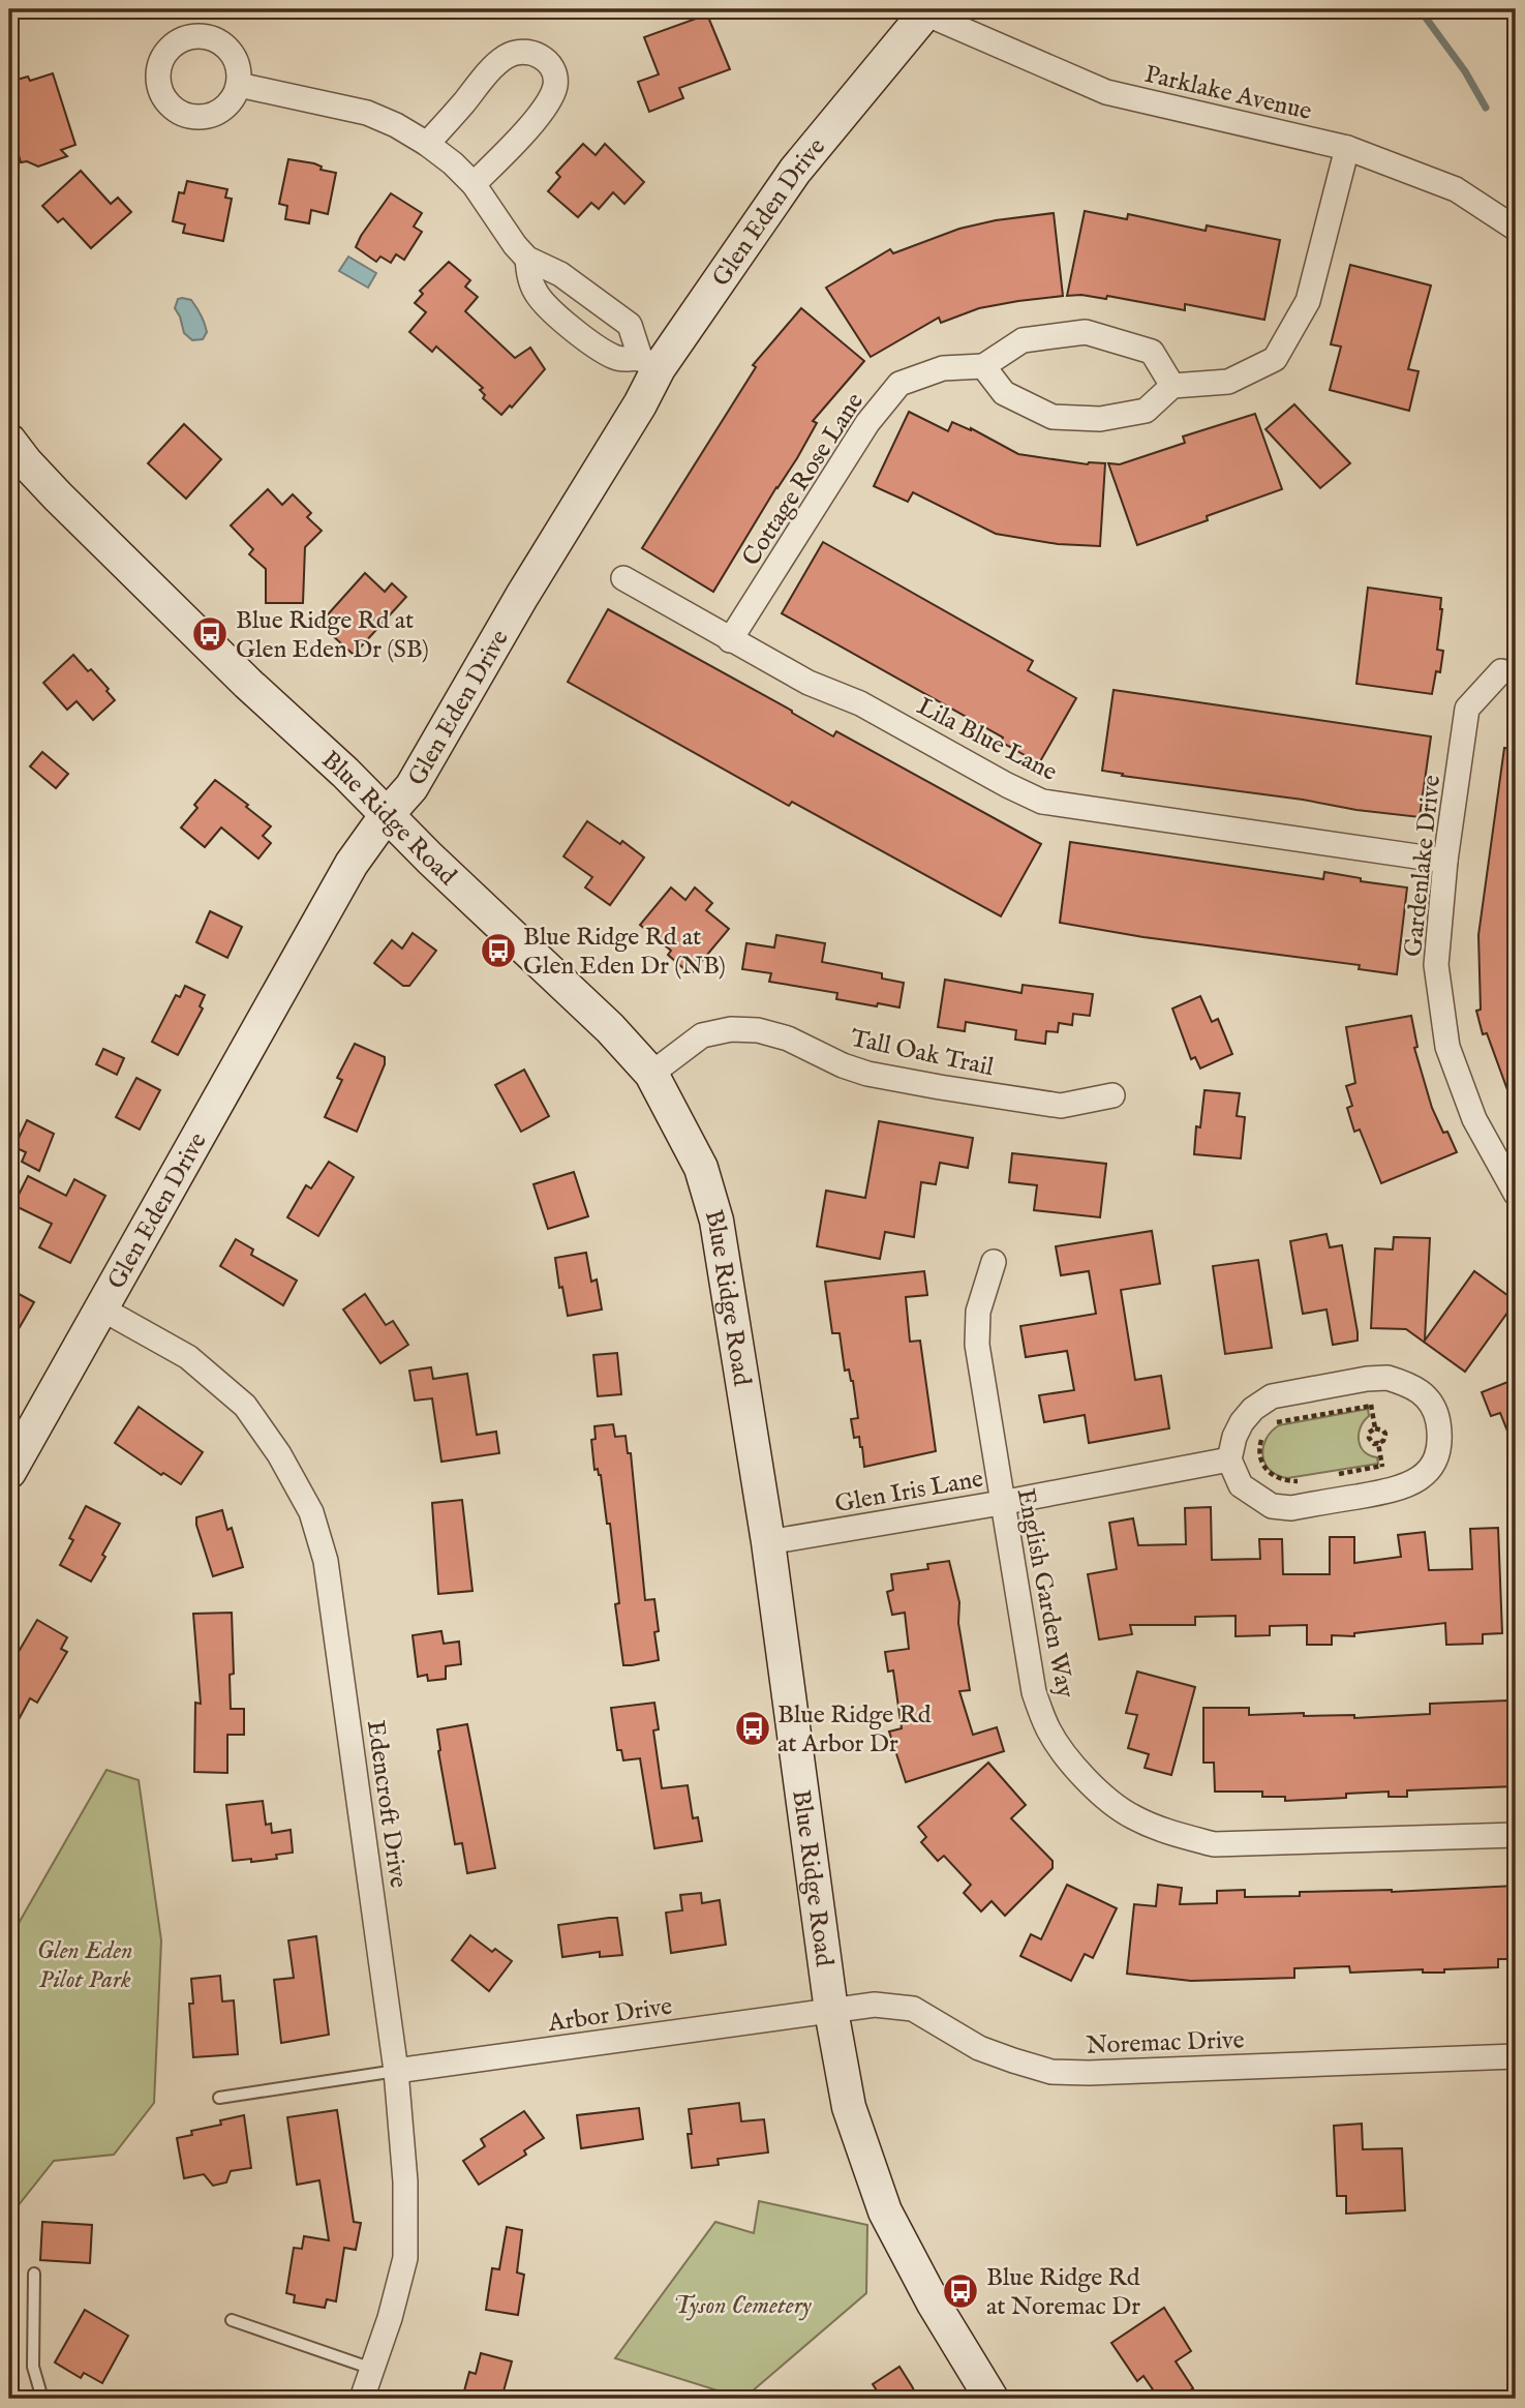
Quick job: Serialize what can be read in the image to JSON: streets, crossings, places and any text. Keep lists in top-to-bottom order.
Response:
{
  "streets": {
    "main road": ["Glen Eden Drive", "Blue Ridge Road"],
    "street": [
      "Parklake Avenue",
      "Cottage Rose Lane",
      "Lila Blue Lane",
      "Gardenlake Drive",
      "Tall Oak Trail",
      "Glen Iris Lane",
      "English Garden Way",
      "Edencroft Drive",
      "Arbor Drive",
      "Noremac Drive"
    ]
  },
  "crossings": [
    ["Parklake Avenue", "Glen Eden Drive"],
    ["Glen Eden Drive", "Blue Ridge Road"],
    ["Glen Eden Drive", "Edencroft Drive"],
    ["Cottage Rose Lane", "Lila Blue Lane"],
    ["Lila Blue Lane", "Gardenlake Drive"],
    ["Blue Ridge Road", "Tall Oak Trail"],
    ["Blue Ridge Road", "Glen Iris Lane"],
    ["Blue Ridge Road", "Arbor Drive"],
    ["Blue Ridge Road", "Noremac Drive"],
    ["Glen Iris Lane", "English Garden Way"],
    ["Edencroft Drive", "Arbor Drive"],
    ["Arbor Drive", "Noremac Drive"]
  ],
  "parks": ["Glen Eden Pilot Park", "Tyson Cemetery"],
  "places": {
    "bus stop": [
      "Blue Ridge Rd at Glen Eden Dr (SB)",
      "Blue Ridge Rd at Glen Eden Dr (NB)",
      "Blue Ridge Rd at Arbor Dr",
      "Blue Ridge Rd at Noremac Dr"
    ]
  }
}
